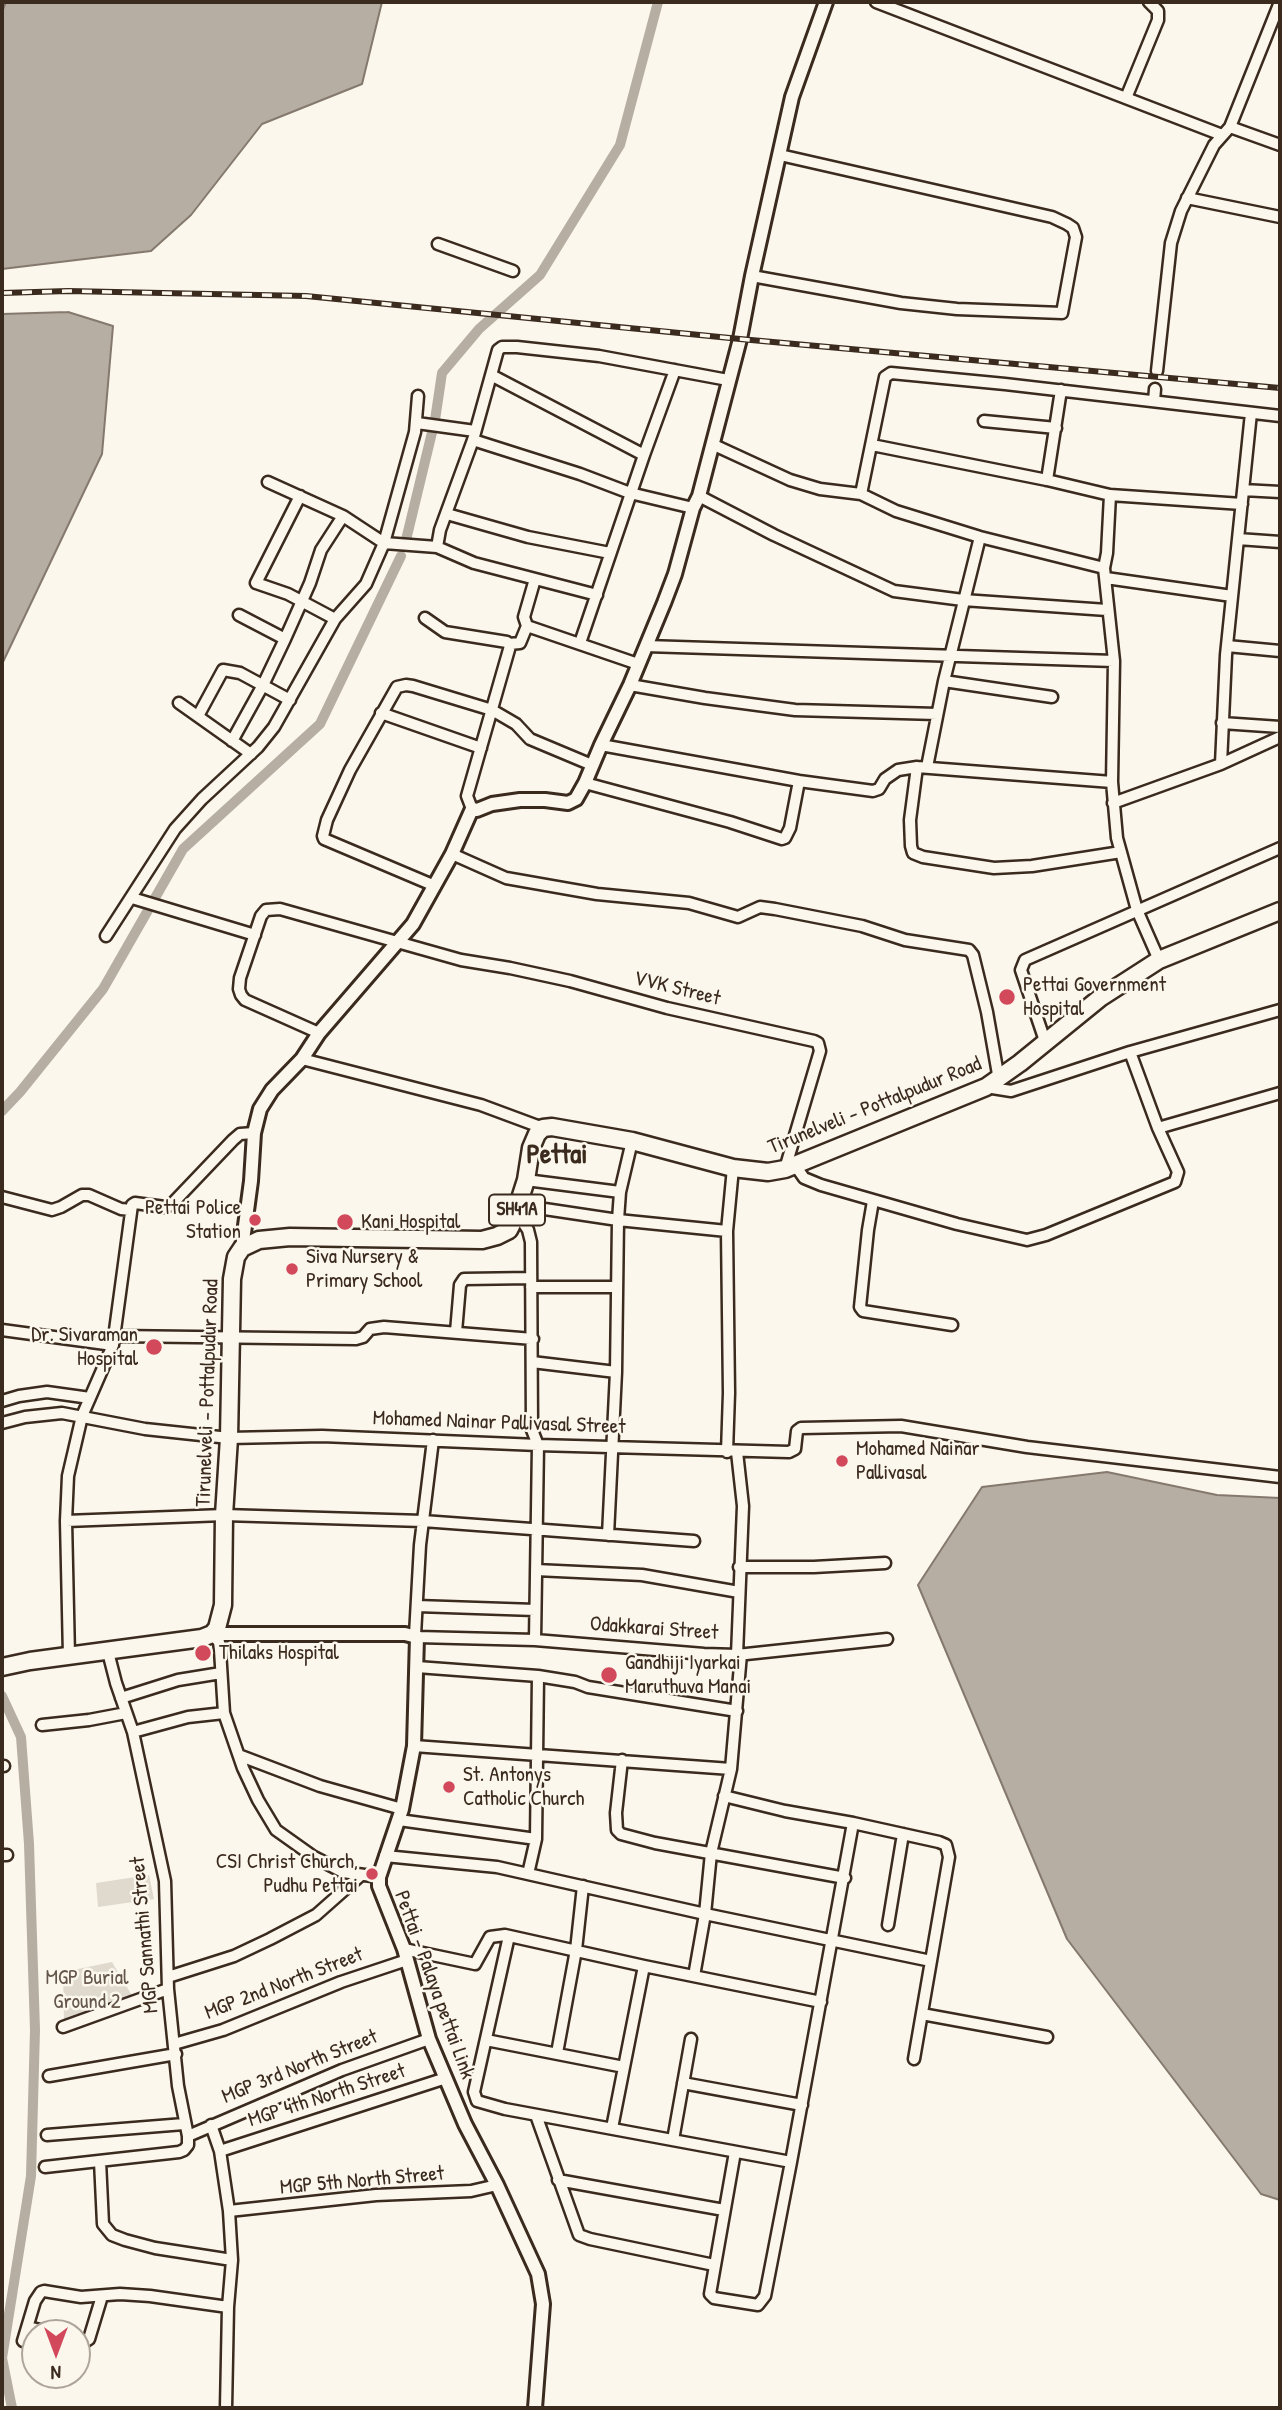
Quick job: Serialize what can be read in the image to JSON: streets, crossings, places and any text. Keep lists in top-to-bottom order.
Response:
{
  "streets": {
    "main road": ["Tirunelveli - Pottalpudur Road", "SH41A"],
    "street": [
      "VVK Street",
      "Mohamed Nainar Pallivasal Street",
      "Odakkarai Street",
      "MGP Sannathi Street",
      "MGP 2nd North Street",
      "Pettai - Palaya pettai Link",
      "MGP 3rd North Street",
      "MGP 4th North Street",
      "MGP 5th North Street"
    ]
  },
  "crossings": [
    ["VVK Street", "Tirunelveli - Pottalpudur Road"],
    ["Tirunelveli - Pottalpudur Road", "SH41A"],
    ["Tirunelveli - Pottalpudur Road", "Mohamed Nainar Pallivasal Street"],
    ["Odakkarai Street", "Pettai - Palaya pettai Link"],
    ["MGP Sannathi Street", "MGP 2nd North Street"],
    ["MGP Sannathi Street", "MGP 3rd North Street"],
    ["MGP 2nd North Street", "Pettai - Palaya pettai Link"],
    ["Pettai - Palaya pettai Link", "MGP 3rd North Street"],
    ["Pettai - Palaya pettai Link", "MGP 4th North Street"],
    ["Pettai - Palaya pettai Link", "MGP 5th North Street"]
  ],
  "districts": ["Pettai"],
  "parks": ["MGP Burial Ground 2"],
  "places": [
    "Pettai Government Hospital",
    "Pettai Police Station",
    "Kani Hospital",
    "Siva Nursery & Primary School",
    "Dr. Sivaraman Hospital",
    "Mohamed Nainar Pallivasal",
    "Thilaks Hospital",
    "Gandhiji Iyarkai Maruthuva Manai",
    "St. Antonys Catholic Church",
    "CSI Christ Church, Pudhu Pettai"
  ],
  "north": "bottom"
}
